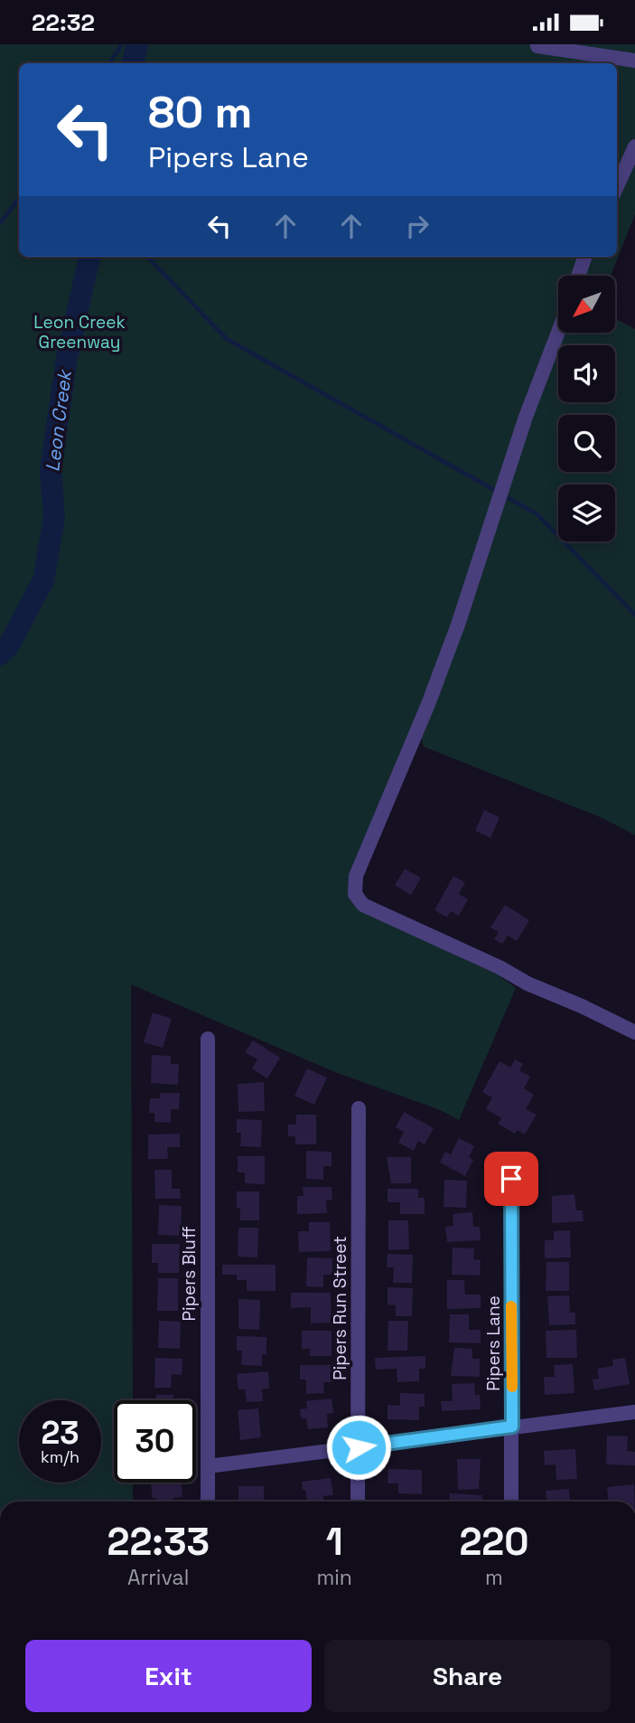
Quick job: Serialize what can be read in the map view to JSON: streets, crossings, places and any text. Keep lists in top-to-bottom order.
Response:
{
  "streets": {
    "street": ["Pipers Bluff", "Pipers Run Street", "Pipers Lane"]
  },
  "water": ["Leon Creek"],
  "parks": ["Leon Creek Greenway"],
  "north": "bottom left",
  "page": {
    "status": "22:32",
    "turn": ["80 m", "Pipers Lane"],
    "speed": "23 km/h",
    "limit": "30",
    "eta": [
      "22:33",
      "Arrival",
      "1",
      "min",
      "220",
      "m"
    ],
    "buttons": ["Exit", "Share"]
  }
}
